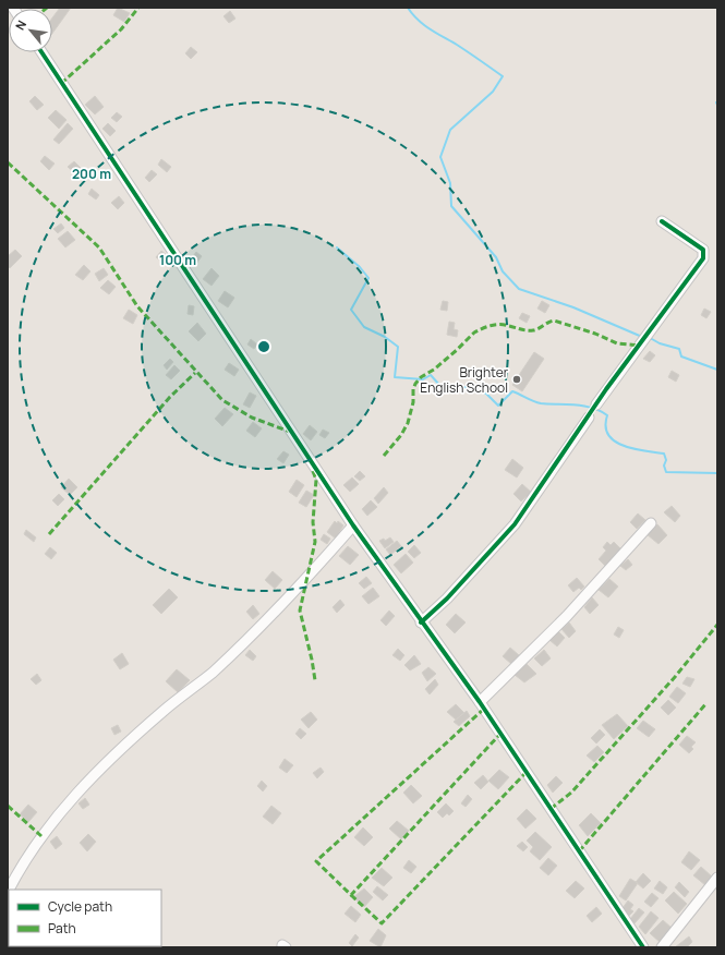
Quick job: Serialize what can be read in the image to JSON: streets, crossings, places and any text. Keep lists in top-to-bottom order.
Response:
{
  "places": ["Brighter English School"],
  "legend": ["Cycle path", "Path"],
  "north": "top left",
  "rings": ["200 m", "100 m"]
}
